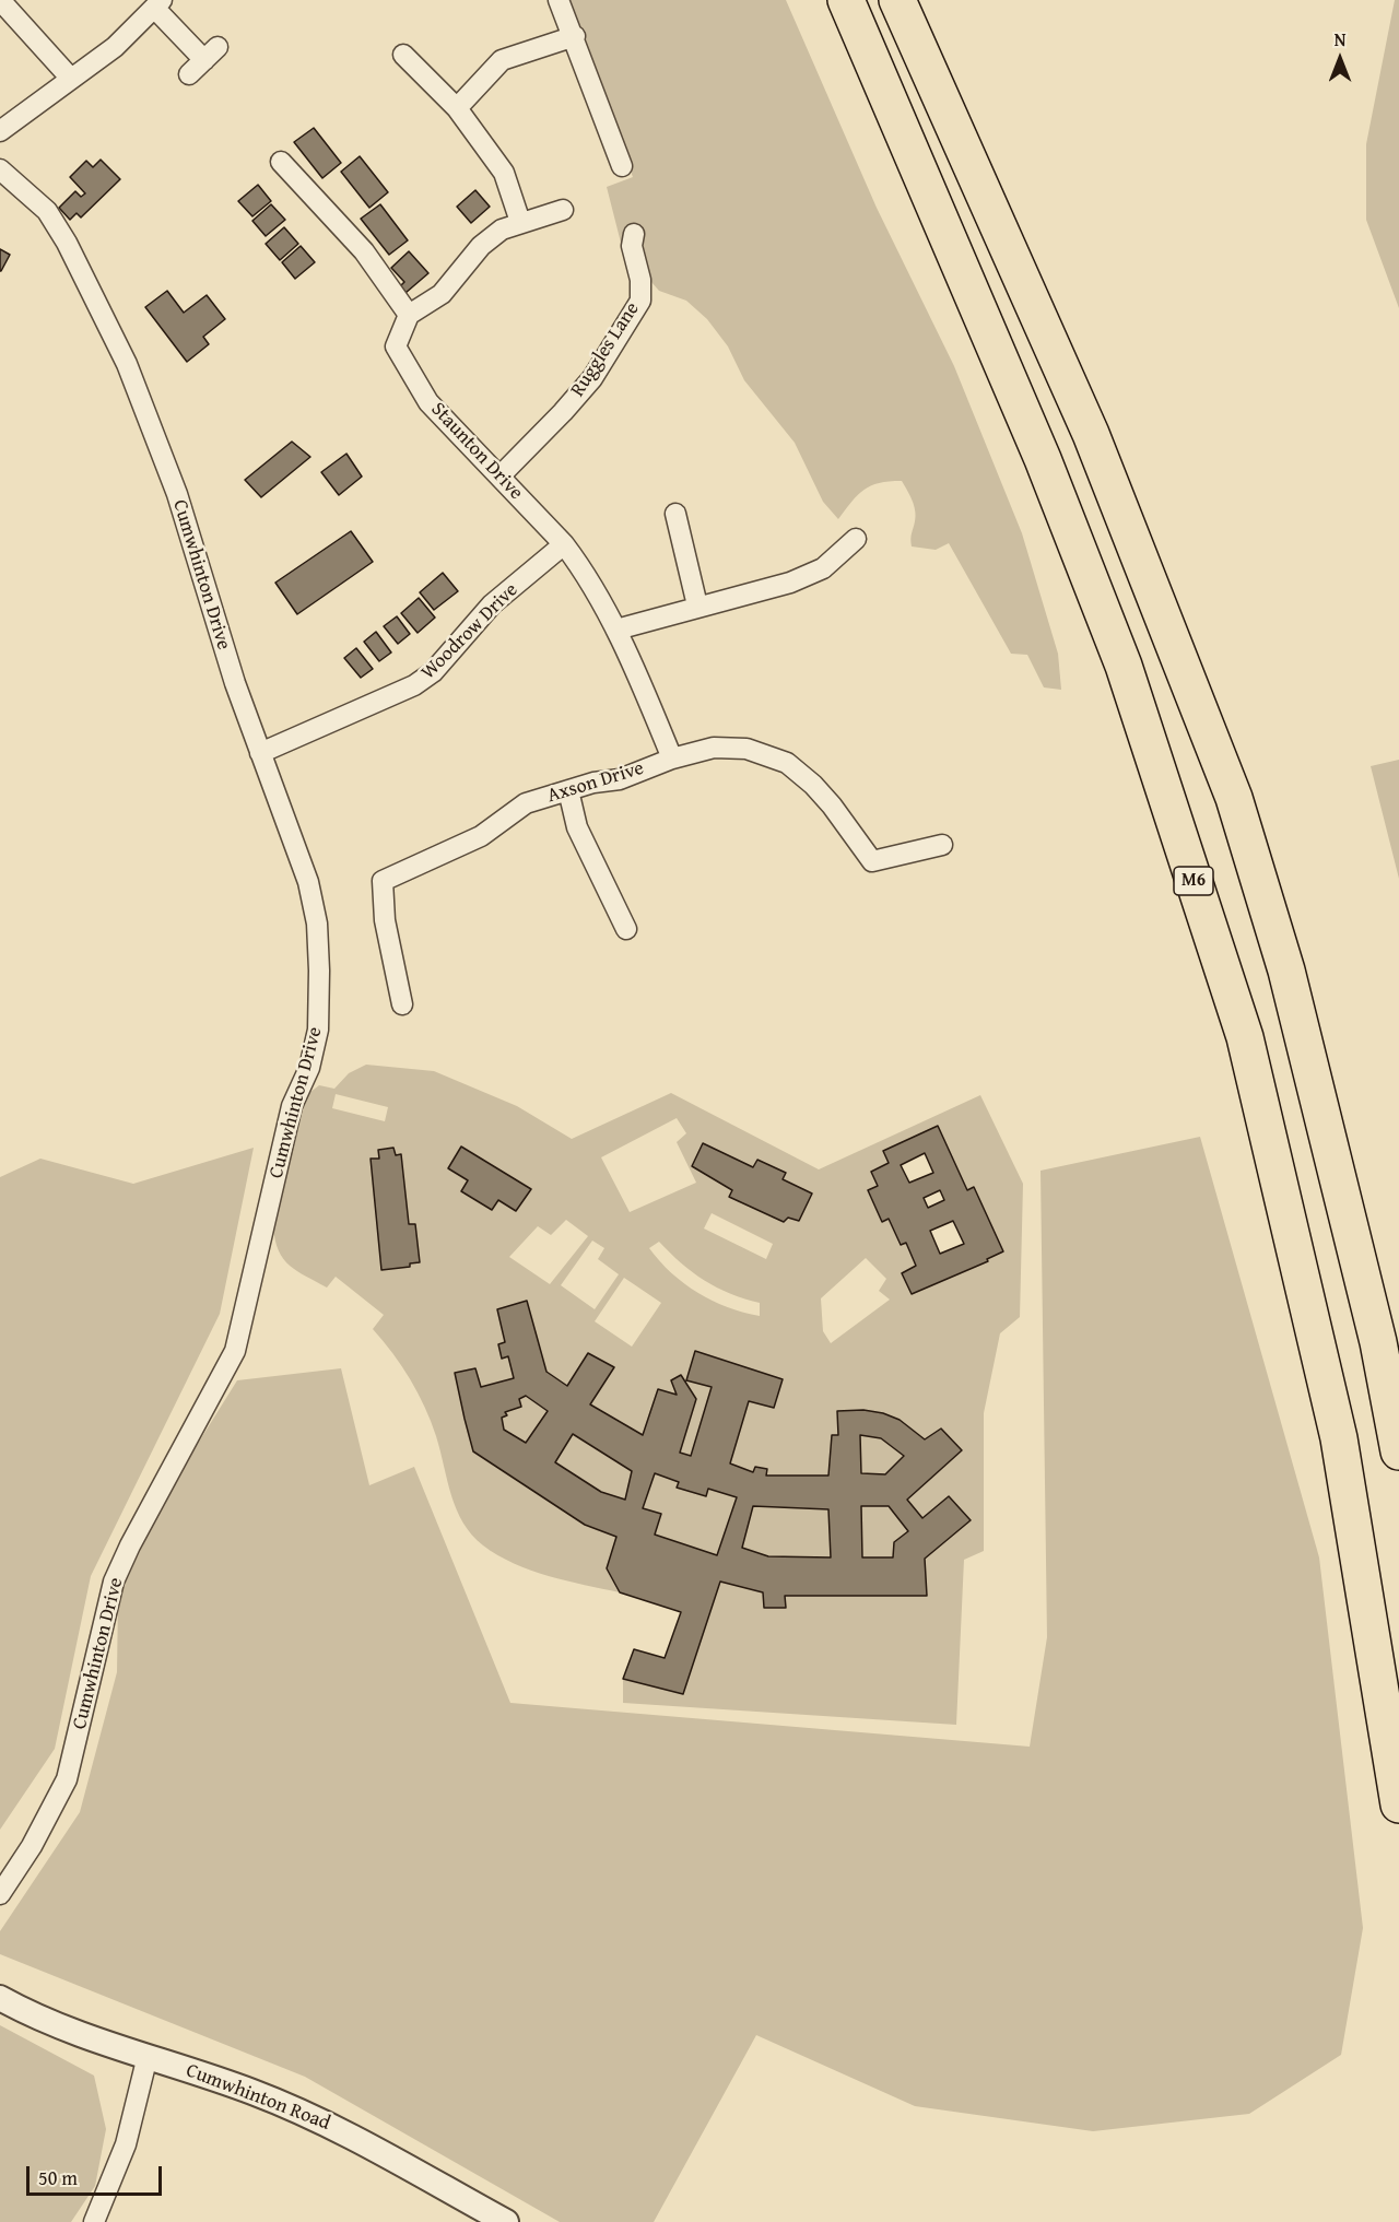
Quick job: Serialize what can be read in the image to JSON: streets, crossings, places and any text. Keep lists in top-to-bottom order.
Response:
{
  "streets": {
    "highway": ["M6"],
    "street": [
      "Ruggles Lane",
      "Staunton Drive",
      "Cumwhinton Drive",
      "Woodrow Drive",
      "Axson Drive",
      "Cumwhinton Road"
    ]
  },
  "crossings": [
    ["Ruggles Lane", "Staunton Drive"],
    ["Staunton Drive", "Woodrow Drive"],
    ["Staunton Drive", "Axson Drive"],
    ["Cumwhinton Drive", "Woodrow Drive"]
  ],
  "scale_bar": "50 m",
  "north": "top"
}
